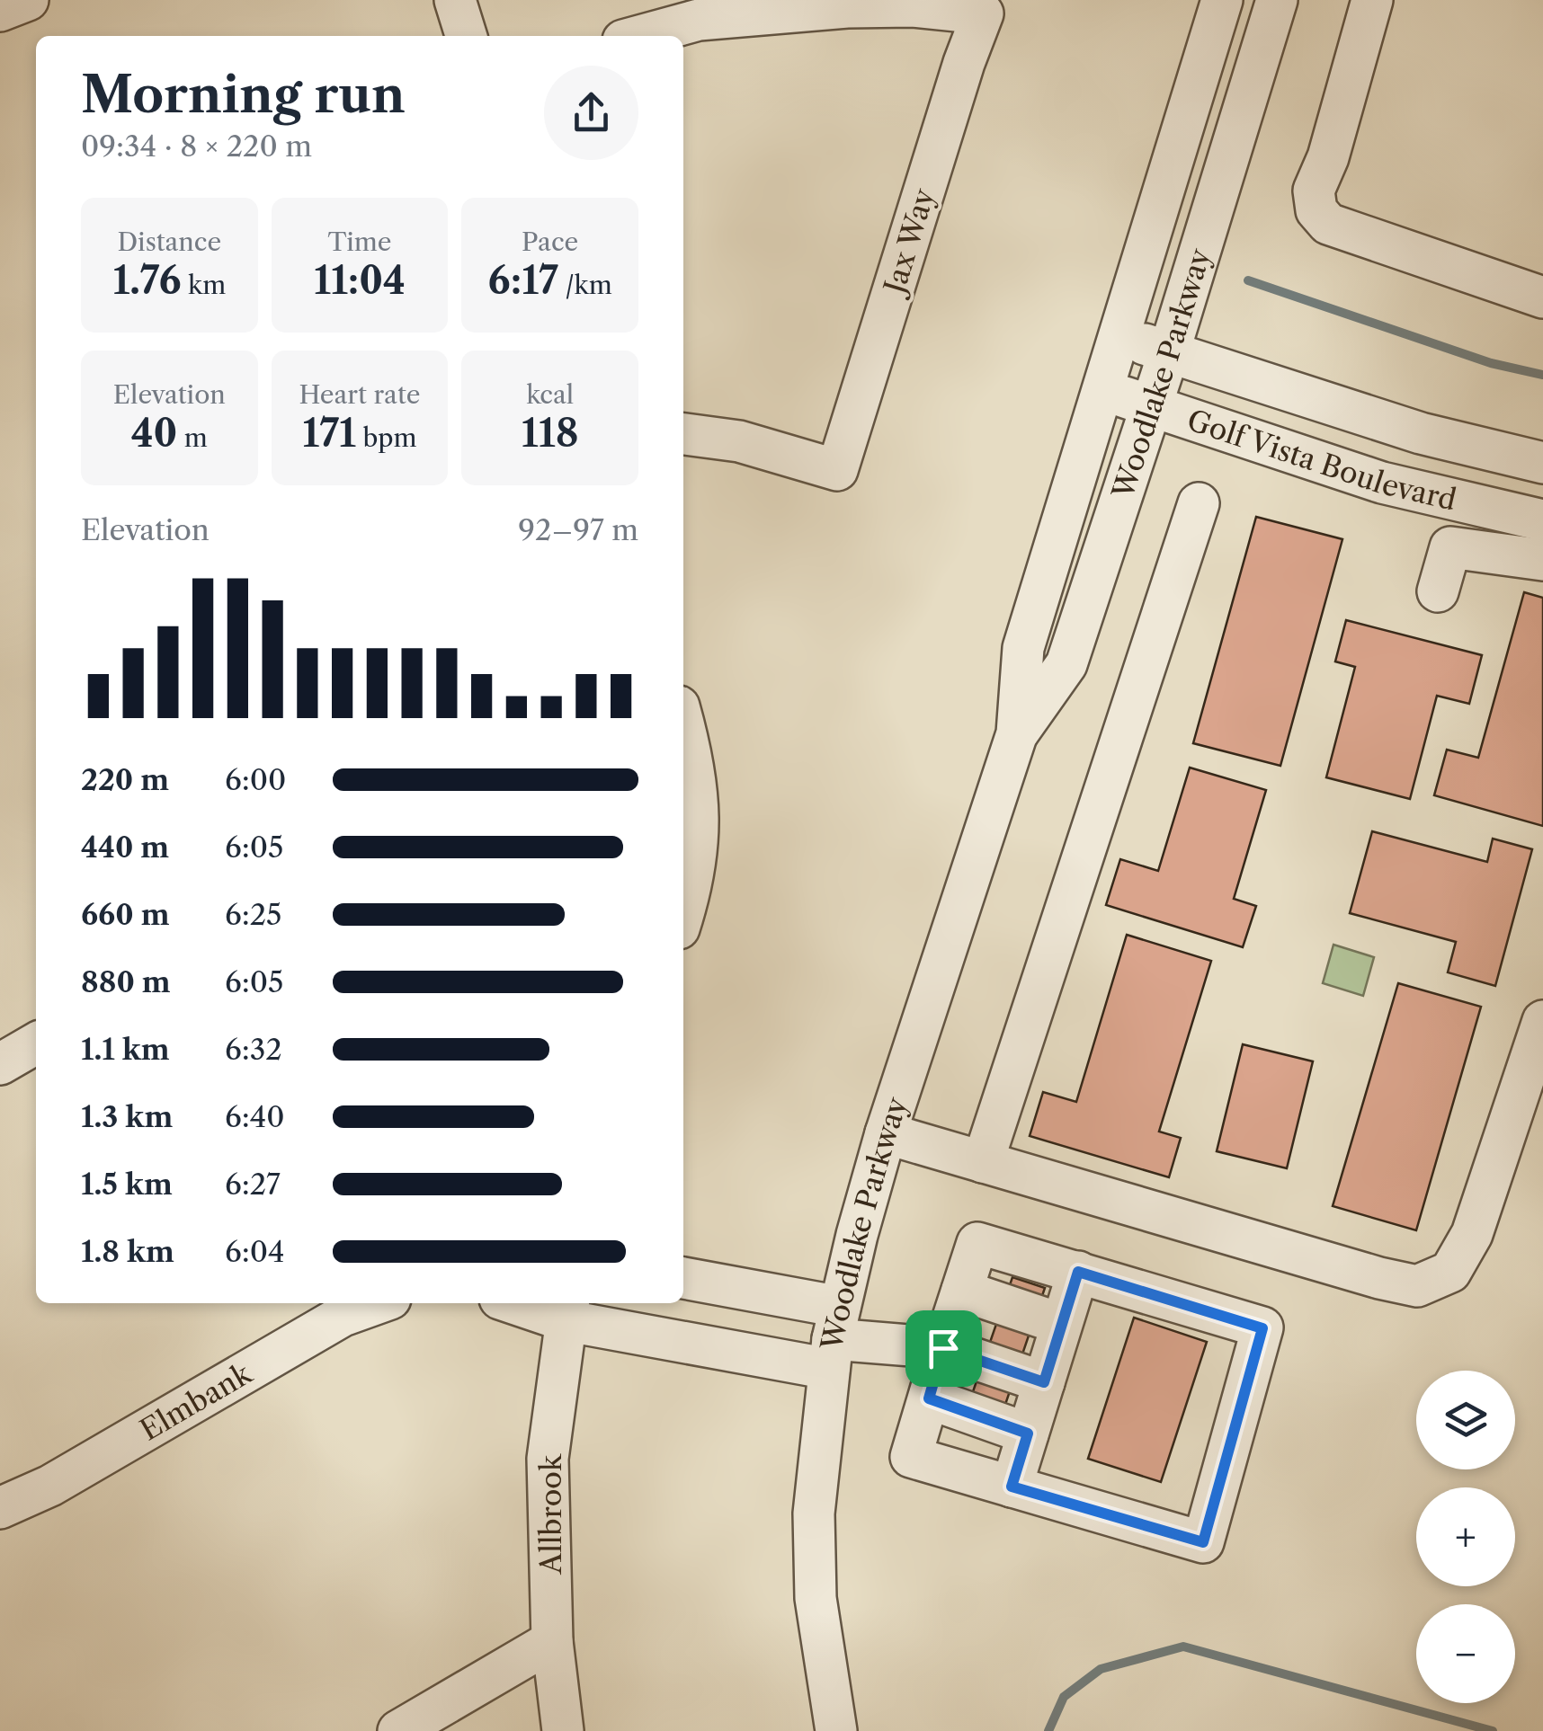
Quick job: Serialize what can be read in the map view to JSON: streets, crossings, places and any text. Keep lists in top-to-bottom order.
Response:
{
  "streets": {
    "street": [
      "Jax Way",
      "Woodlake Parkway",
      "Golf Vista Boulevard",
      "Elmbank",
      "Allbrook"
    ]
  },
  "crossings": [
    ["Woodlake Parkway", "Golf Vista Boulevard"]
  ],
  "page": {
    "heading": ["Morning run", "09:34 · 8 × 220 m"],
    "stats": [
      ["Distance", "1.76 km"],
      ["Time", "11:04"],
      ["Pace", "6:17 /km"],
      ["Elevation", "40 m"],
      ["Heart rate", "171 bpm"],
      ["kcal", "118"]
    ],
    "chart": ["Elevation", "92–97 m"],
    "list": [
      {
        "name": "220 m",
        "note": "6:00"
      },
      {
        "name": "440 m",
        "note": "6:05"
      },
      {
        "name": "660 m",
        "note": "6:25"
      },
      {
        "name": "880 m",
        "note": "6:05"
      },
      {
        "name": "1.1 km",
        "note": "6:32"
      },
      {
        "name": "1.3 km",
        "note": "6:40"
      },
      {
        "name": "1.5 km",
        "note": "6:27"
      },
      {
        "name": "1.8 km",
        "note": "6:04"
      }
    ],
    "map_buttons": ["+", "−"]
  }
}
